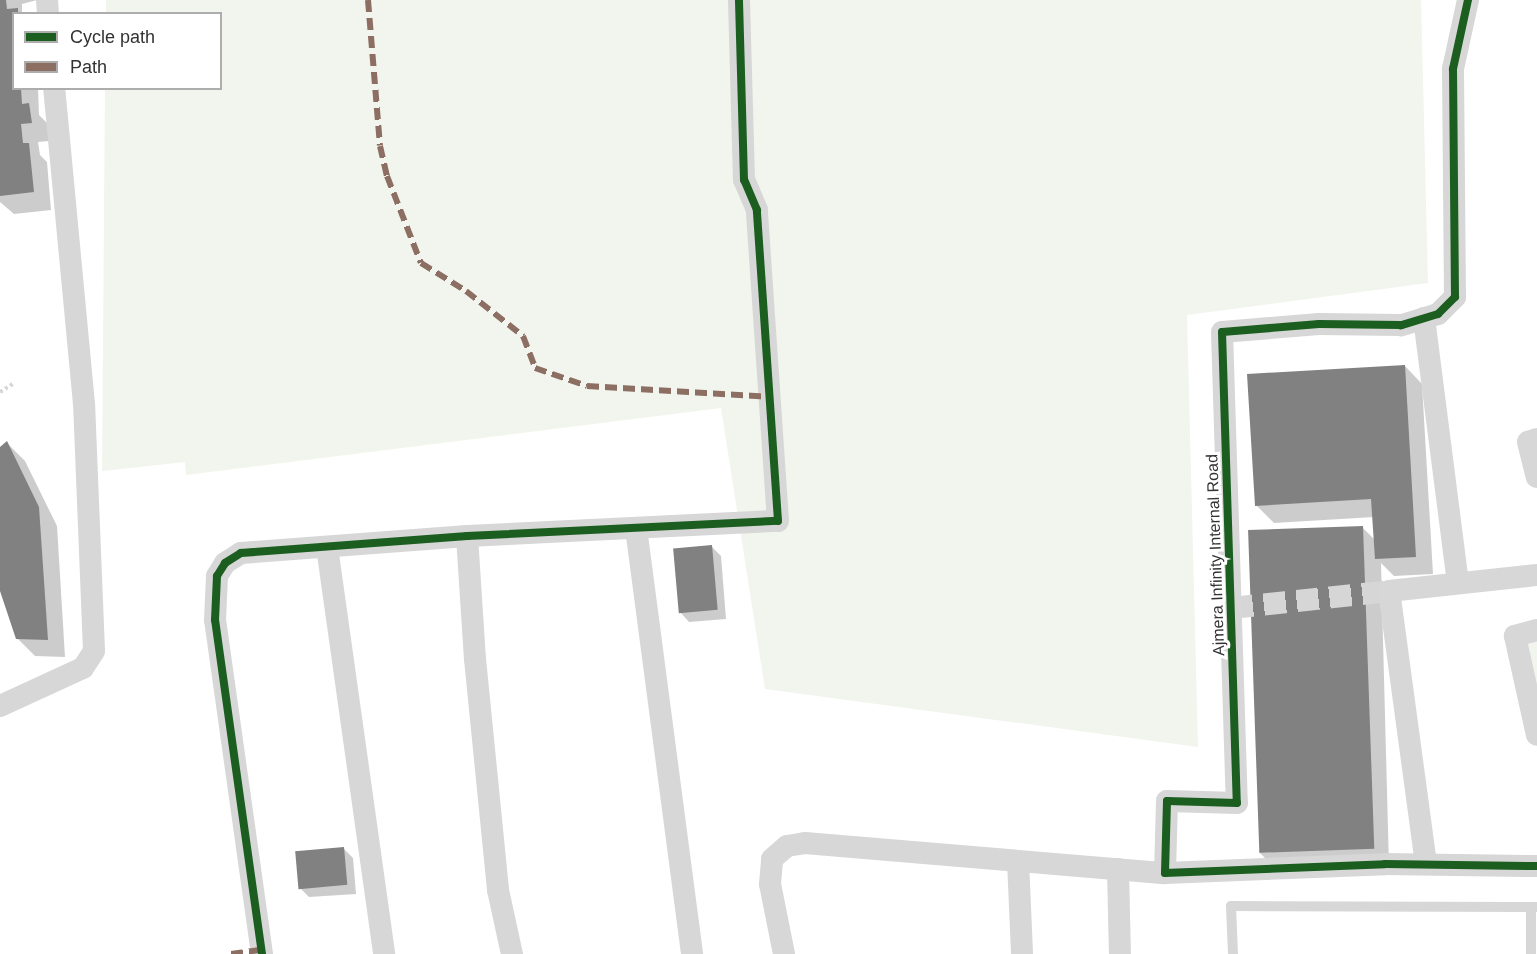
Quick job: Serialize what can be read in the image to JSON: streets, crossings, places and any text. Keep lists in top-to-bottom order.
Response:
{
  "streets": {
    "street": ["Ajmera Infinity Internal Road"]
  },
  "legend": ["Cycle path", "Path"]
}
